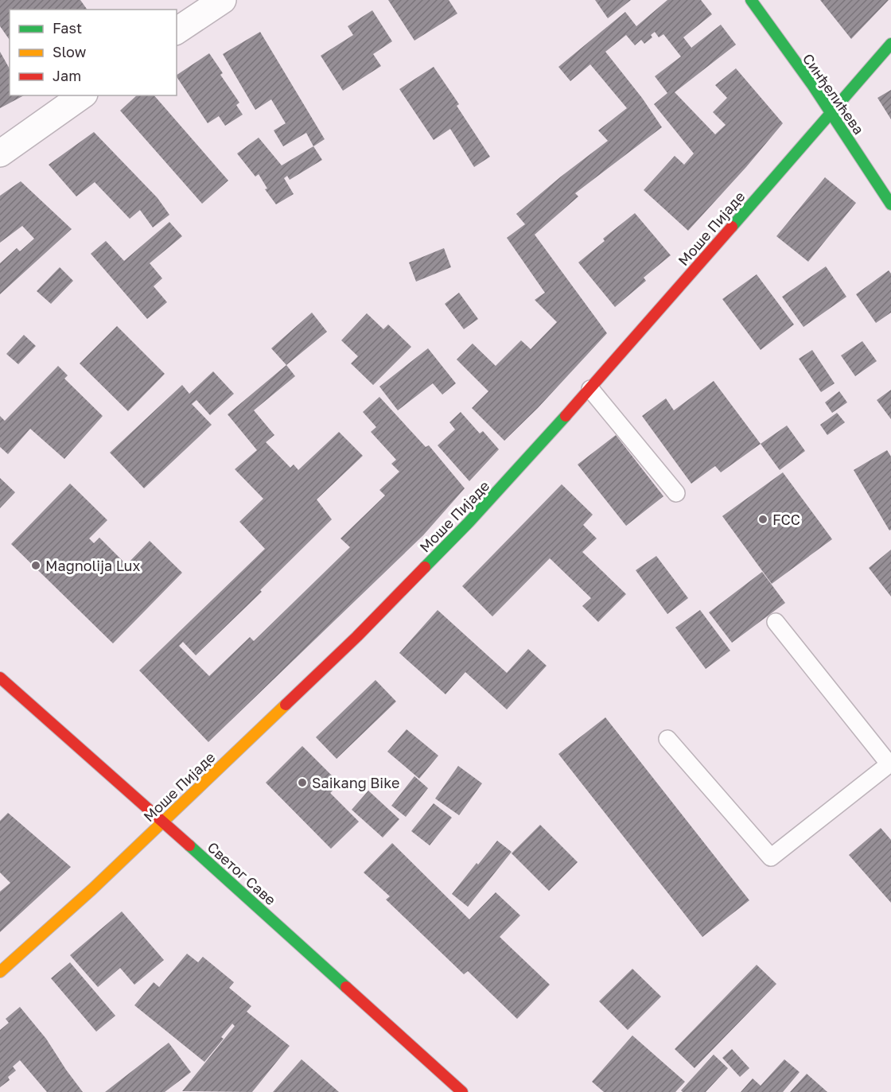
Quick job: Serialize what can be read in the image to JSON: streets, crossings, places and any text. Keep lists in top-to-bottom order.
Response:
{
  "streets": {
    "main road": ["Синђелићева", "Моше Пијаде", "Светог Саве"]
  },
  "crossings": [
    ["Синђелићева", "Моше Пијаде"],
    ["Моше Пијаде", "Светог Саве"]
  ],
  "places": ["FCC", "Magnolija Lux", "Saikang Bike"],
  "legend": ["Fast", "Slow", "Jam"]
}
